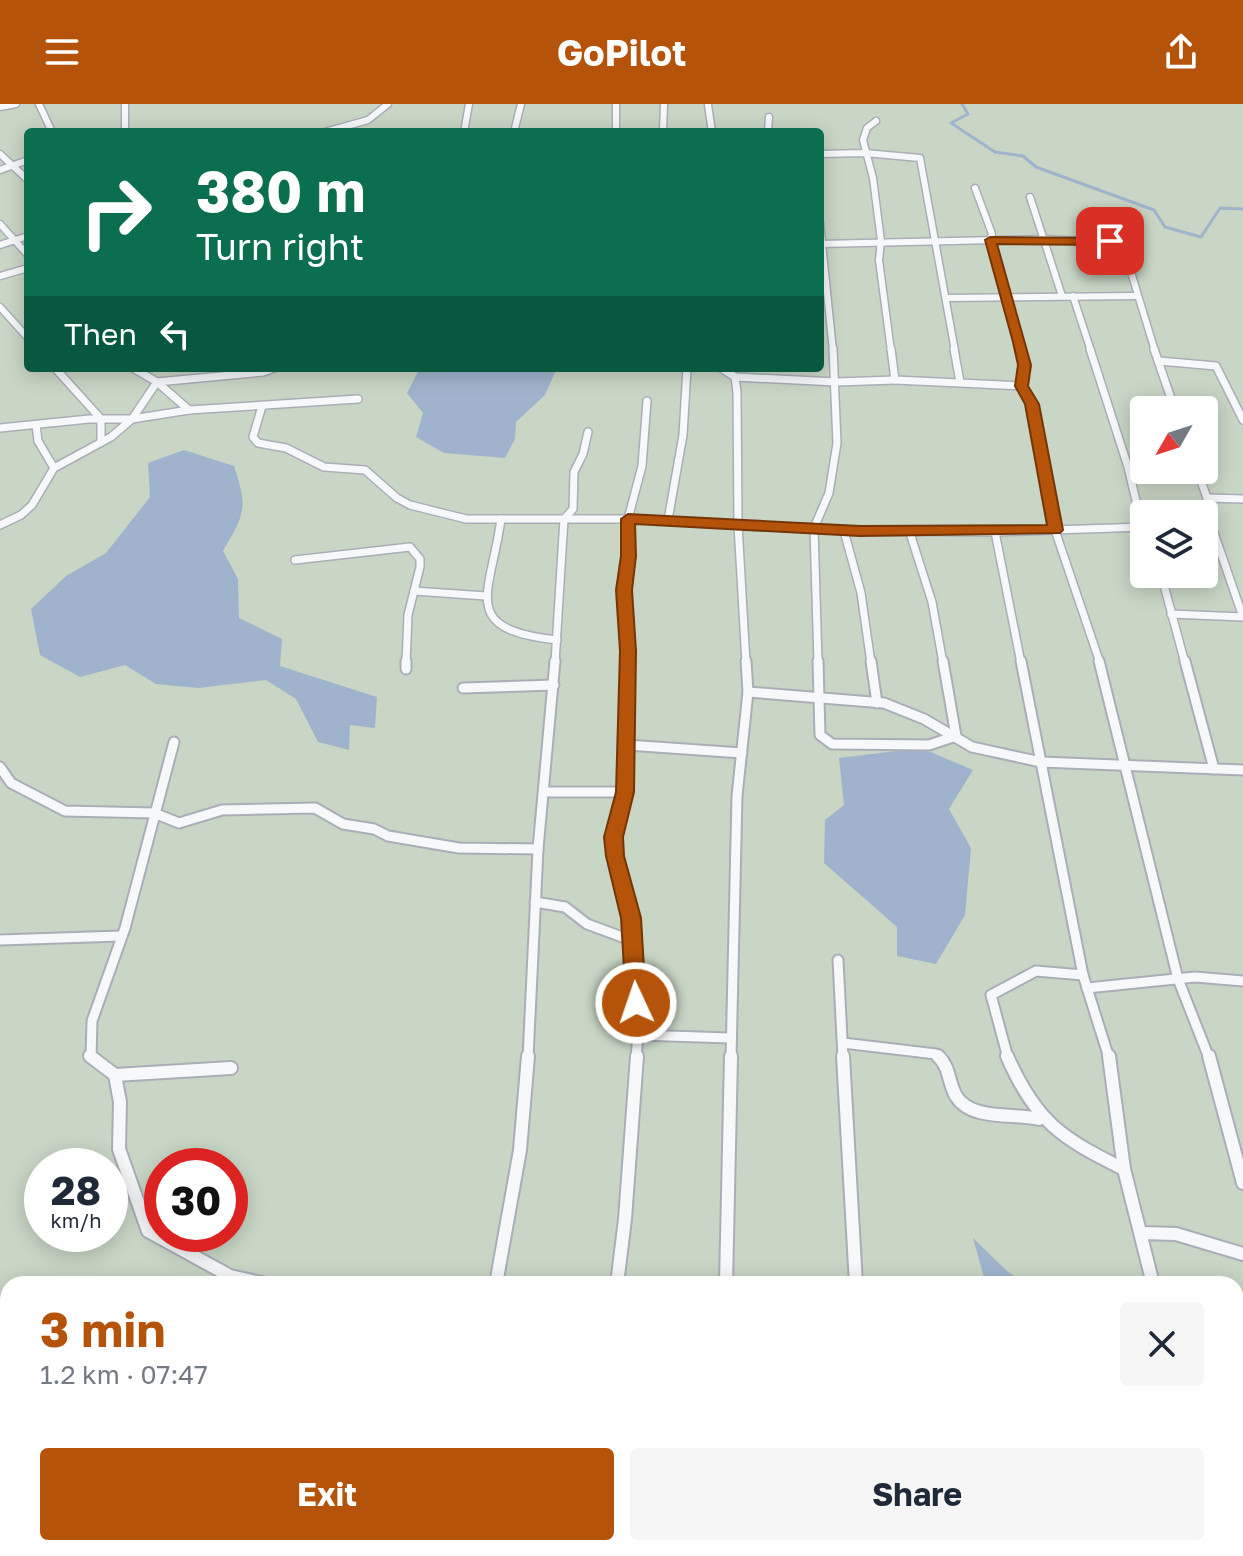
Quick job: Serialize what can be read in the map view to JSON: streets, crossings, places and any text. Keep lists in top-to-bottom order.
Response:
{
  "north": "bottom left",
  "page": {
    "header": "GoPilot",
    "turn": ["380 m", "Turn right"],
    "then": "Then",
    "speed": "28 km/h",
    "limit": "30",
    "heading": ["3 min", "1.2 km · 07:47"],
    "buttons": ["Exit", "Share"]
  }
}
